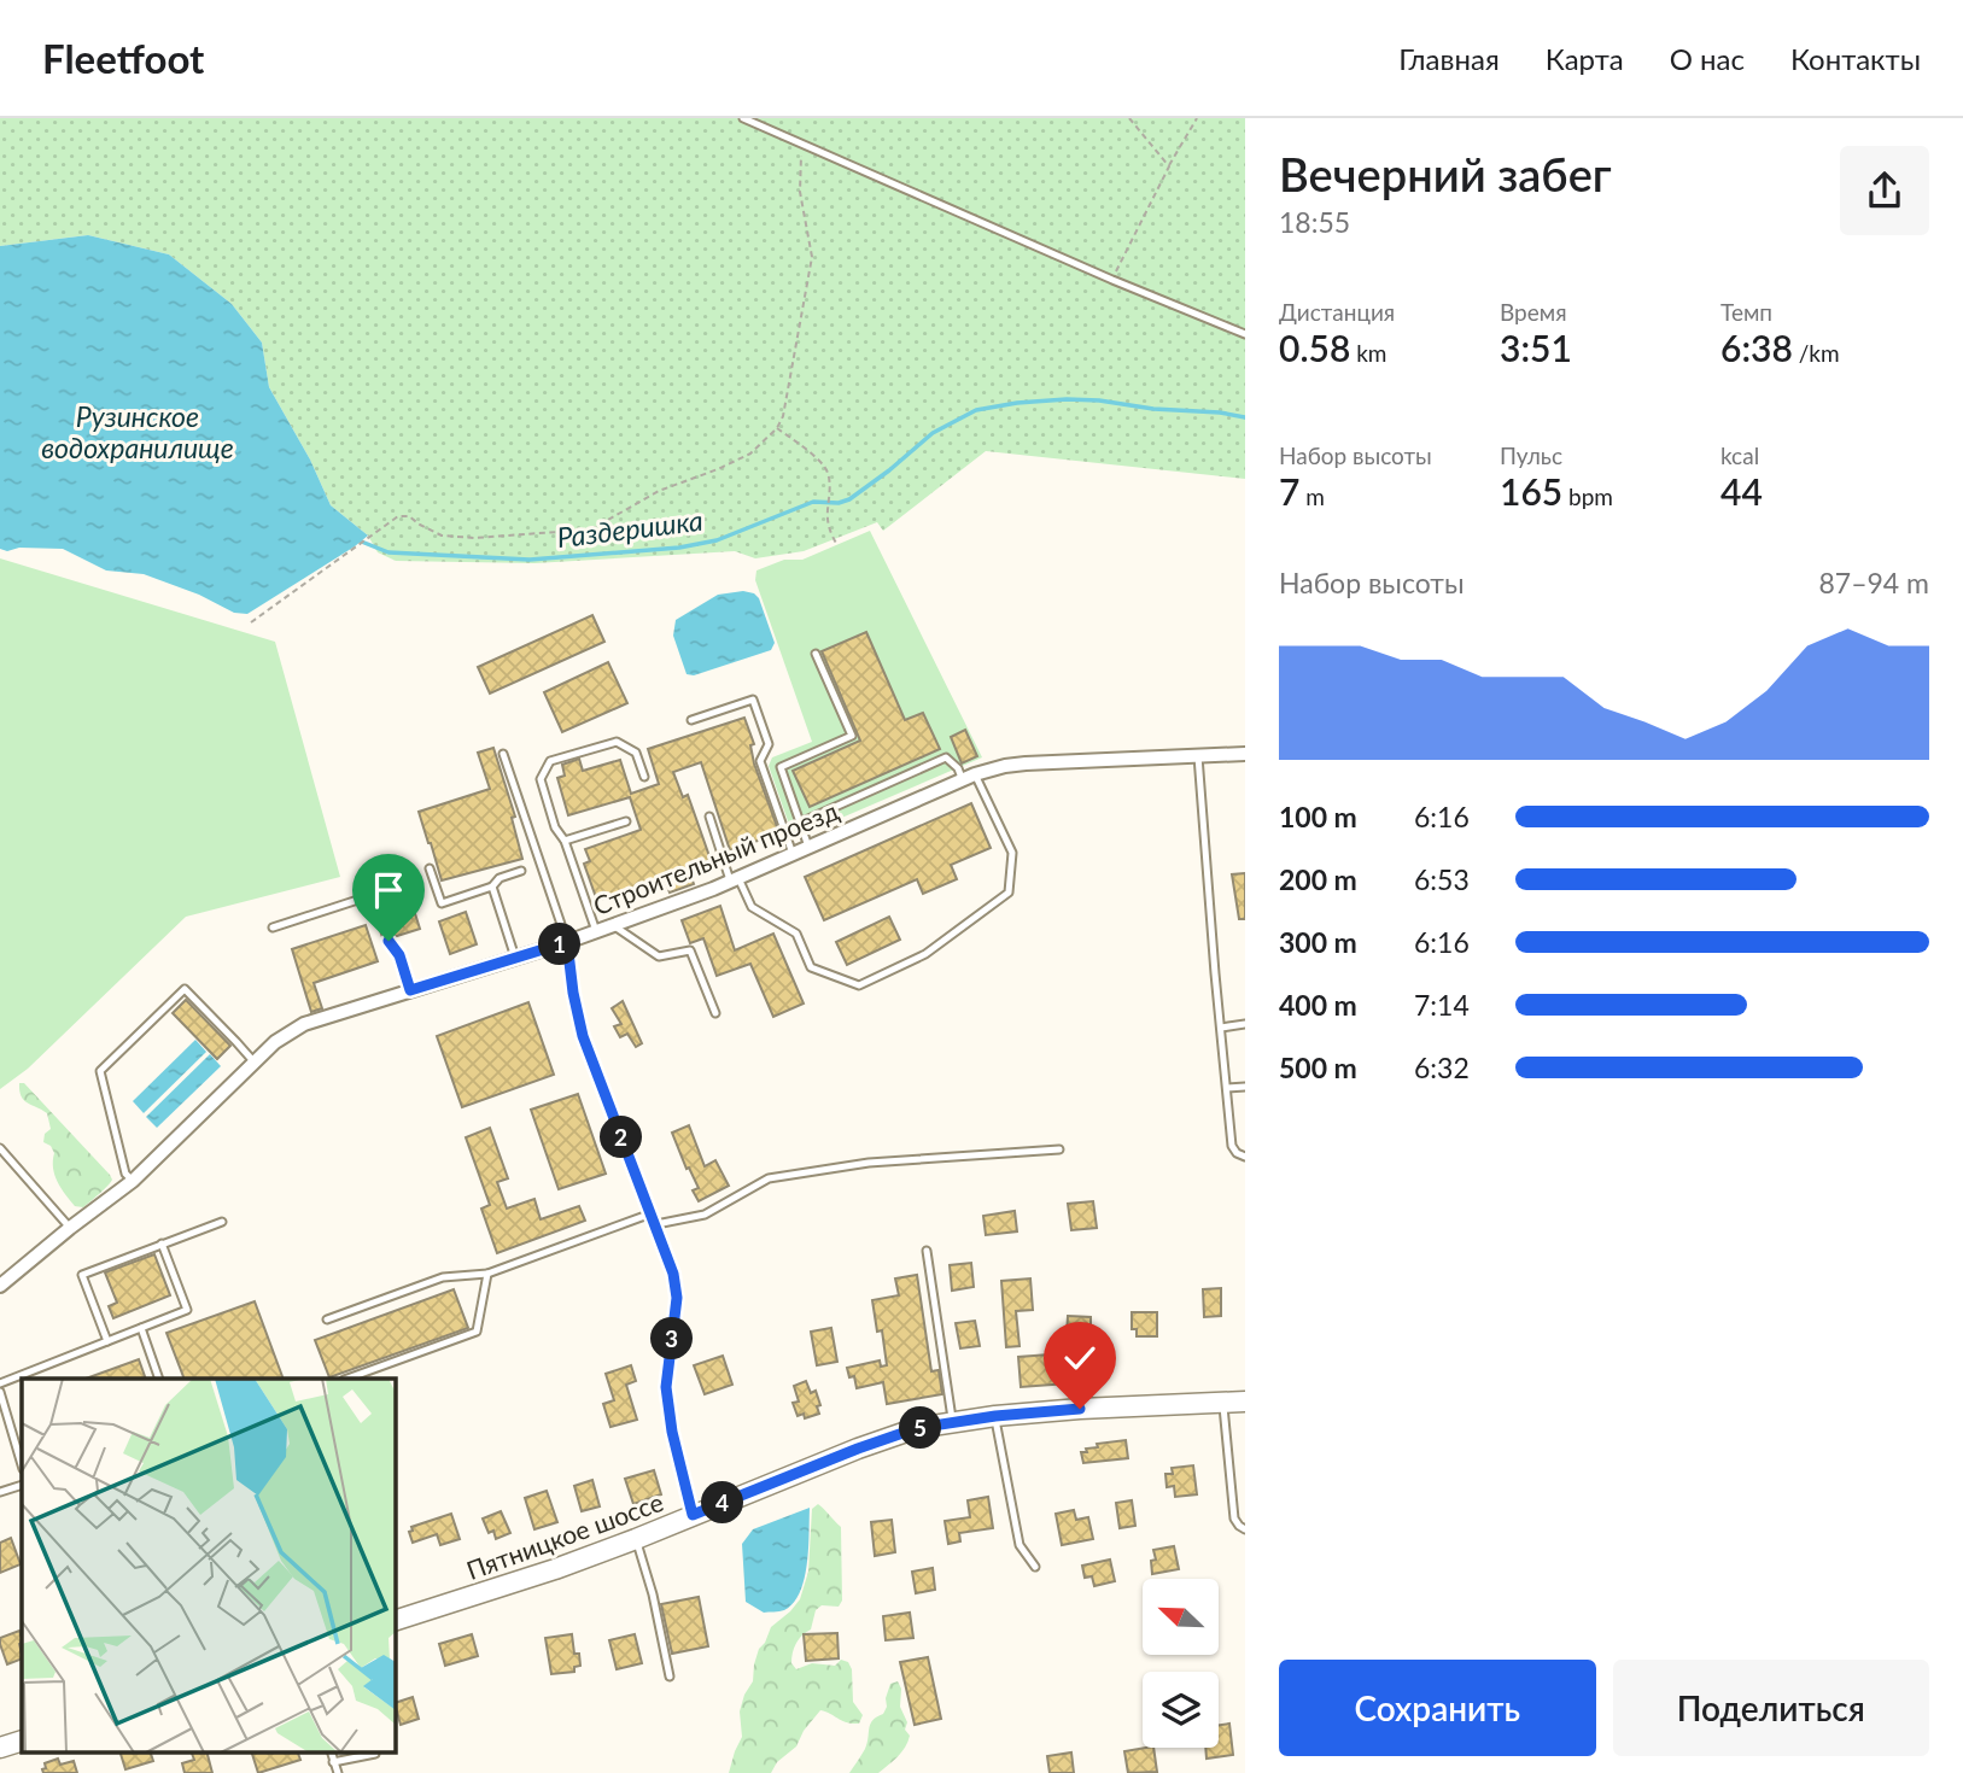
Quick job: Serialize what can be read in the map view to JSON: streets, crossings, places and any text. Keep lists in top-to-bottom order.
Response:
{
  "streets": {
    "main road": ["Пятницкое шоссе"],
    "street": ["Строительный проезд"]
  },
  "water": ["Рузинское водохранилище", "Раздеришка"],
  "north": "top left",
  "page": {
    "header": "Fleetfoot",
    "nav": [
      "Главная",
      "Карта",
      "О нас",
      "Контакты"
    ],
    "heading": ["Вечерний забег", "18:55"],
    "stats": [
      ["Дистанция", "0.58 km"],
      ["Время", "3:51"],
      ["Темп", "6:38 /km"],
      ["Набор высоты", "7 m"],
      ["Пульс", "165 bpm"],
      ["kcal", "44"]
    ],
    "chart": ["Набор высоты", "87–94 m"],
    "list": [
      {
        "name": "100 m",
        "note": "6:16"
      },
      {
        "name": "200 m",
        "note": "6:53"
      },
      {
        "name": "300 m",
        "note": "6:16"
      },
      {
        "name": "400 m",
        "note": "7:14"
      },
      {
        "name": "500 m",
        "note": "6:32"
      }
    ],
    "pins": [
      "1",
      "2",
      "3",
      "5",
      "4"
    ],
    "buttons": ["Сохранить", "Поделиться"]
  }
}
